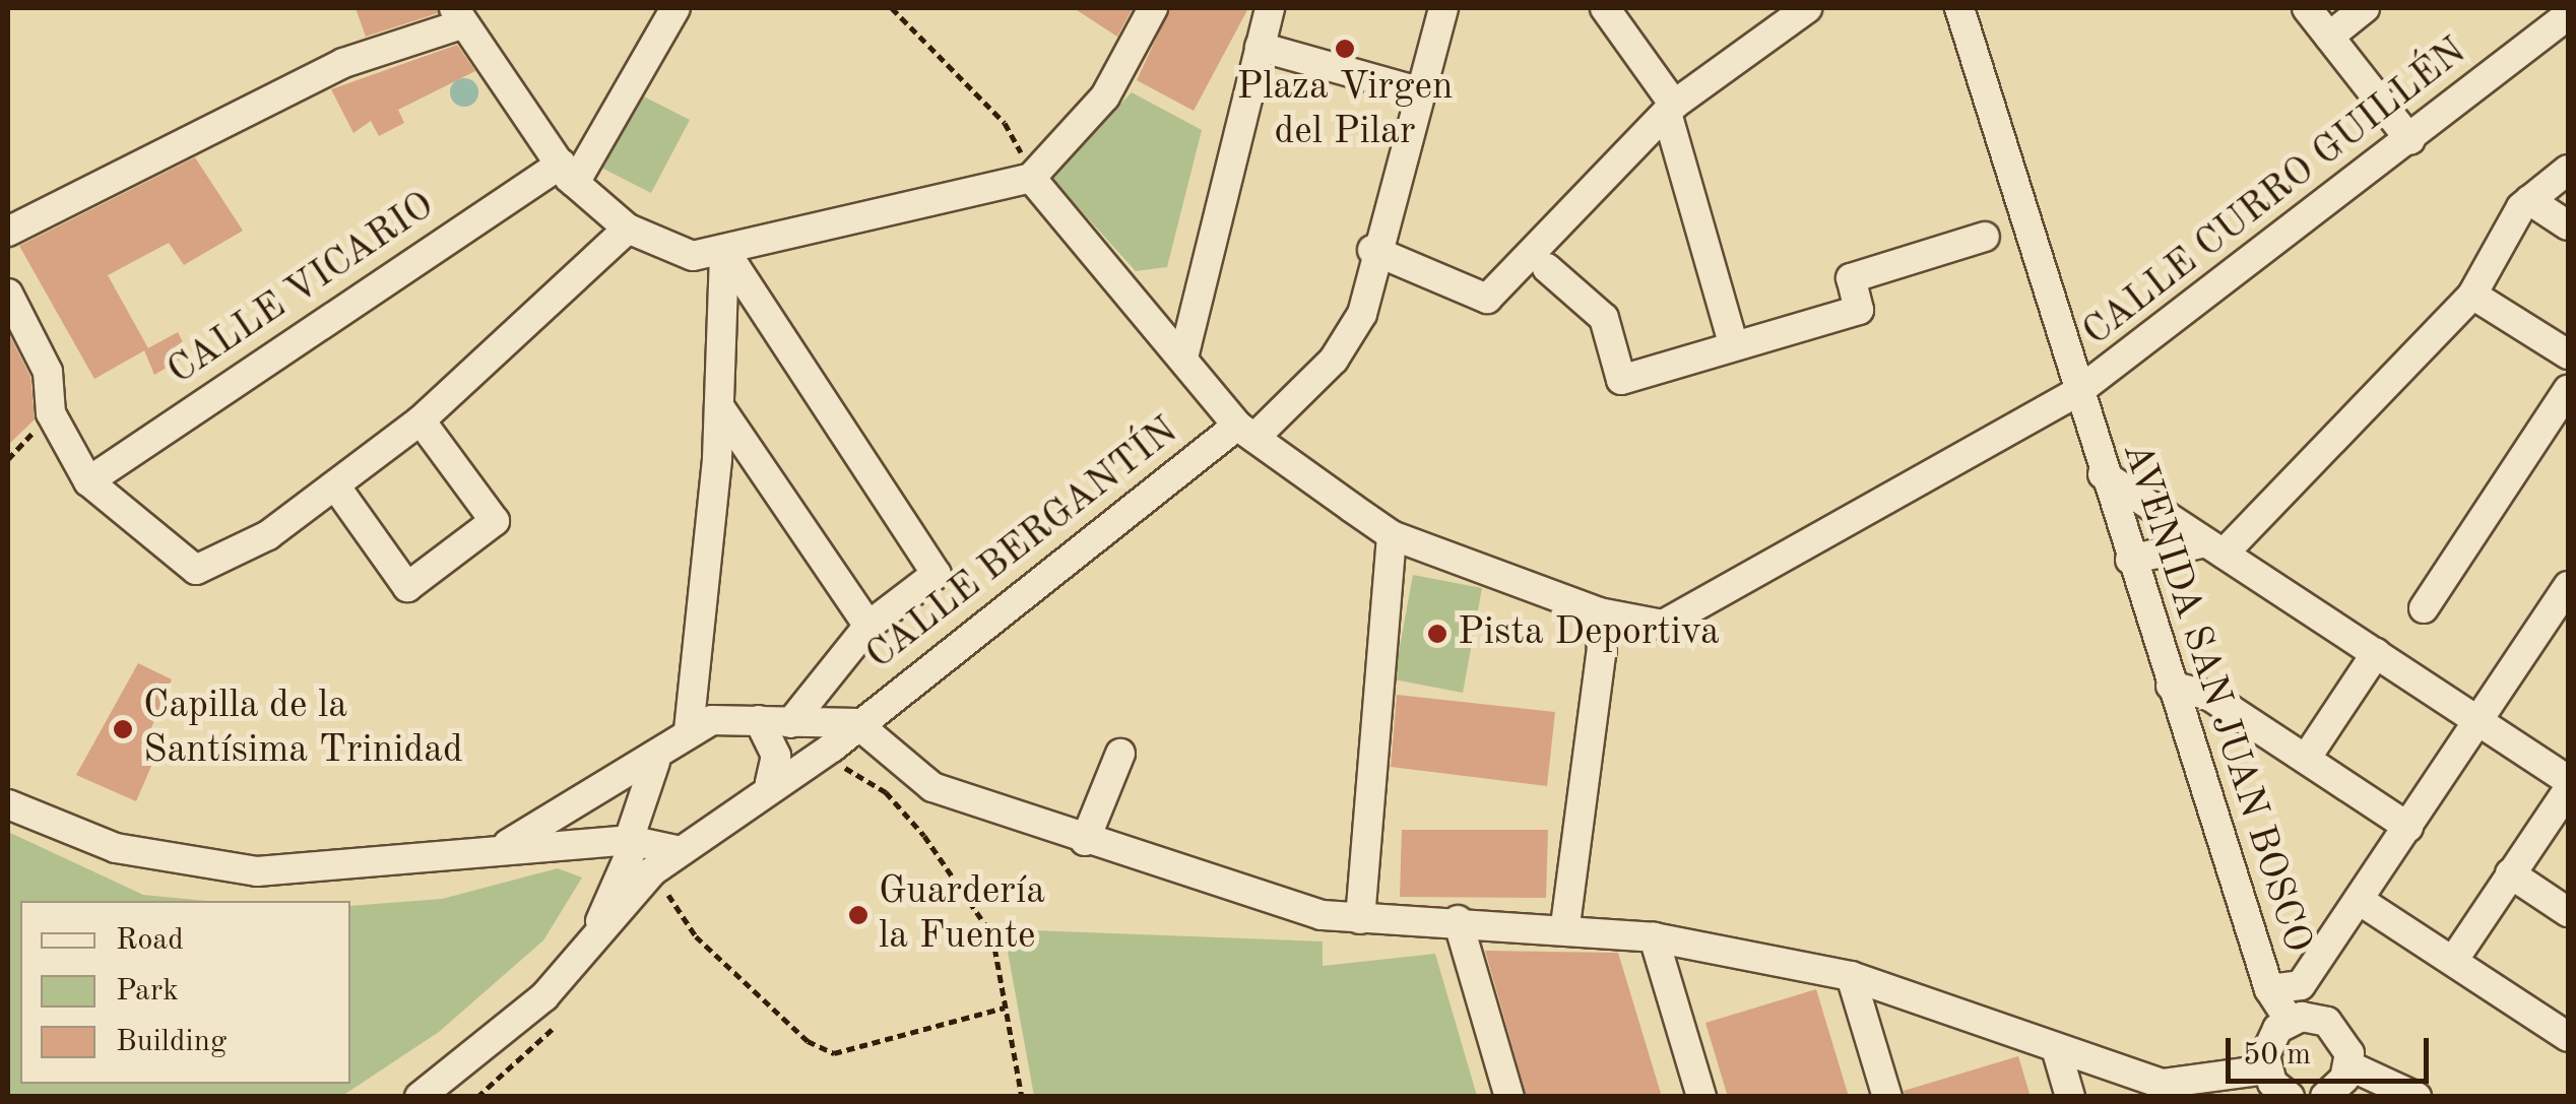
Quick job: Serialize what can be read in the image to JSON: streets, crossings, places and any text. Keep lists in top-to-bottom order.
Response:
{
  "streets": {
    "street": [
      "CALLE CURRO GUILLÉN",
      "CALLE VICARIO",
      "CALLE BERGANTÍN",
      "AVENIDA SAN JUAN BOSCO"
    ]
  },
  "crossings": [
    ["CALLE CURRO GUILLÉN", "CALLE BERGANTÍN"],
    ["CALLE CURRO GUILLÉN", "AVENIDA SAN JUAN BOSCO"]
  ],
  "places": [
    "Plaza Virgen del Pilar",
    "Pista Deportiva",
    "Capilla de la Santísima Trinidad",
    "Guardería la Fuente"
  ],
  "legend": ["Road", "Park", "Building"],
  "scale_bar": "50 m"
}
